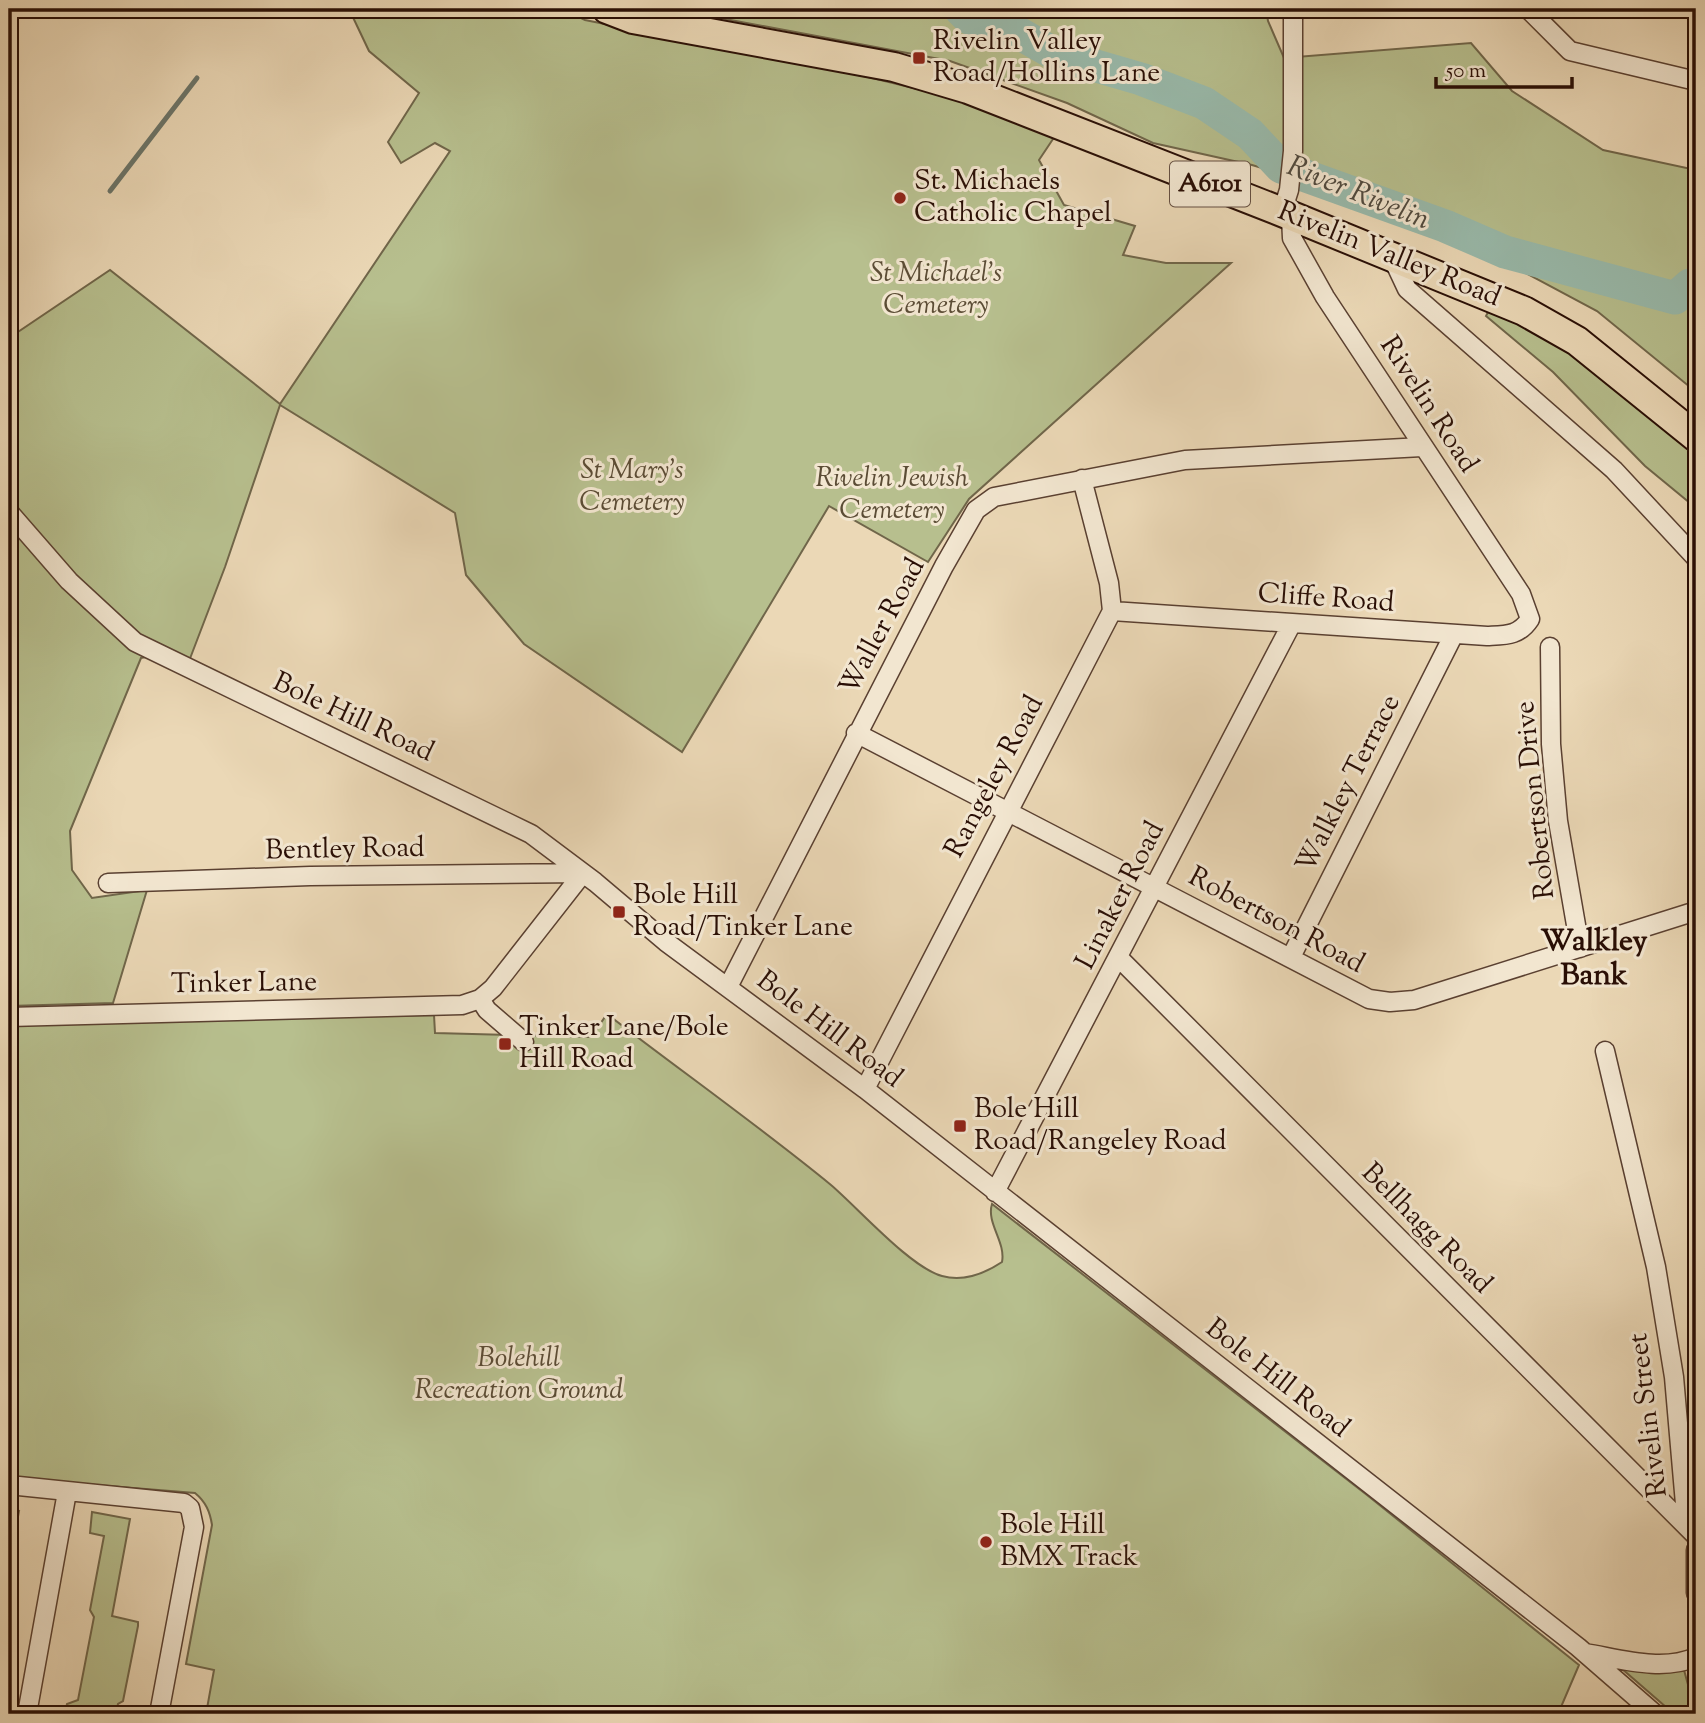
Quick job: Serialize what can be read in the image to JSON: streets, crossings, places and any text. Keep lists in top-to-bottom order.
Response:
{
  "streets": {
    "main road": ["A6101", "Rivelin Valley Road"],
    "street": [
      "Rivelin Road",
      "Cliffe Road",
      "Waller Road",
      "Bole Hill Road",
      "Rangeley Road",
      "Walkley Terrace",
      "Robertson Drive",
      "Bentley Road",
      "Linaker Road",
      "Robertson Road",
      "Tinker Lane",
      "Bellhagg Road",
      "Rivelin Street"
    ]
  },
  "crossings": [
    ["Rivelin Valley Road", "Rivelin Road"],
    ["Rivelin Road", "Cliffe Road"],
    ["Rivelin Road", "Waller Road"],
    ["Cliffe Road", "Rangeley Road"],
    ["Cliffe Road", "Walkley Terrace"],
    ["Cliffe Road", "Linaker Road"],
    ["Waller Road", "Bole Hill Road"],
    ["Waller Road", "Robertson Road"],
    ["Bole Hill Road", "Rangeley Road"],
    ["Bole Hill Road", "Bentley Road"],
    ["Bole Hill Road", "Linaker Road"],
    ["Rangeley Road", "Robertson Road"],
    ["Walkley Terrace", "Robertson Road"],
    ["Robertson Drive", "Robertson Road"],
    ["Linaker Road", "Robertson Road"],
    ["Linaker Road", "Bellhagg Road"],
    ["Bellhagg Road", "Rivelin Street"]
  ],
  "districts": ["Walkley Bank"],
  "water": ["River Rivelin"],
  "parks": [
    "St Michael's Cemetery",
    "St Mary's Cemetery",
    "Rivelin Jewish Cemetery",
    "Bolehill Recreation Ground"
  ],
  "places": {
    "transit": [
      "Rivelin Valley Road/Hollins Lane",
      "Bole Hill Road/Tinker Lane",
      "Tinker Lane/Bole Hill Road",
      "Bole Hill Road/Rangeley Road"
    ],
    "other": ["St. Michaels Catholic Chapel", "Bole Hill BMX Track"]
  },
  "scale_bar": "50 m"
}
